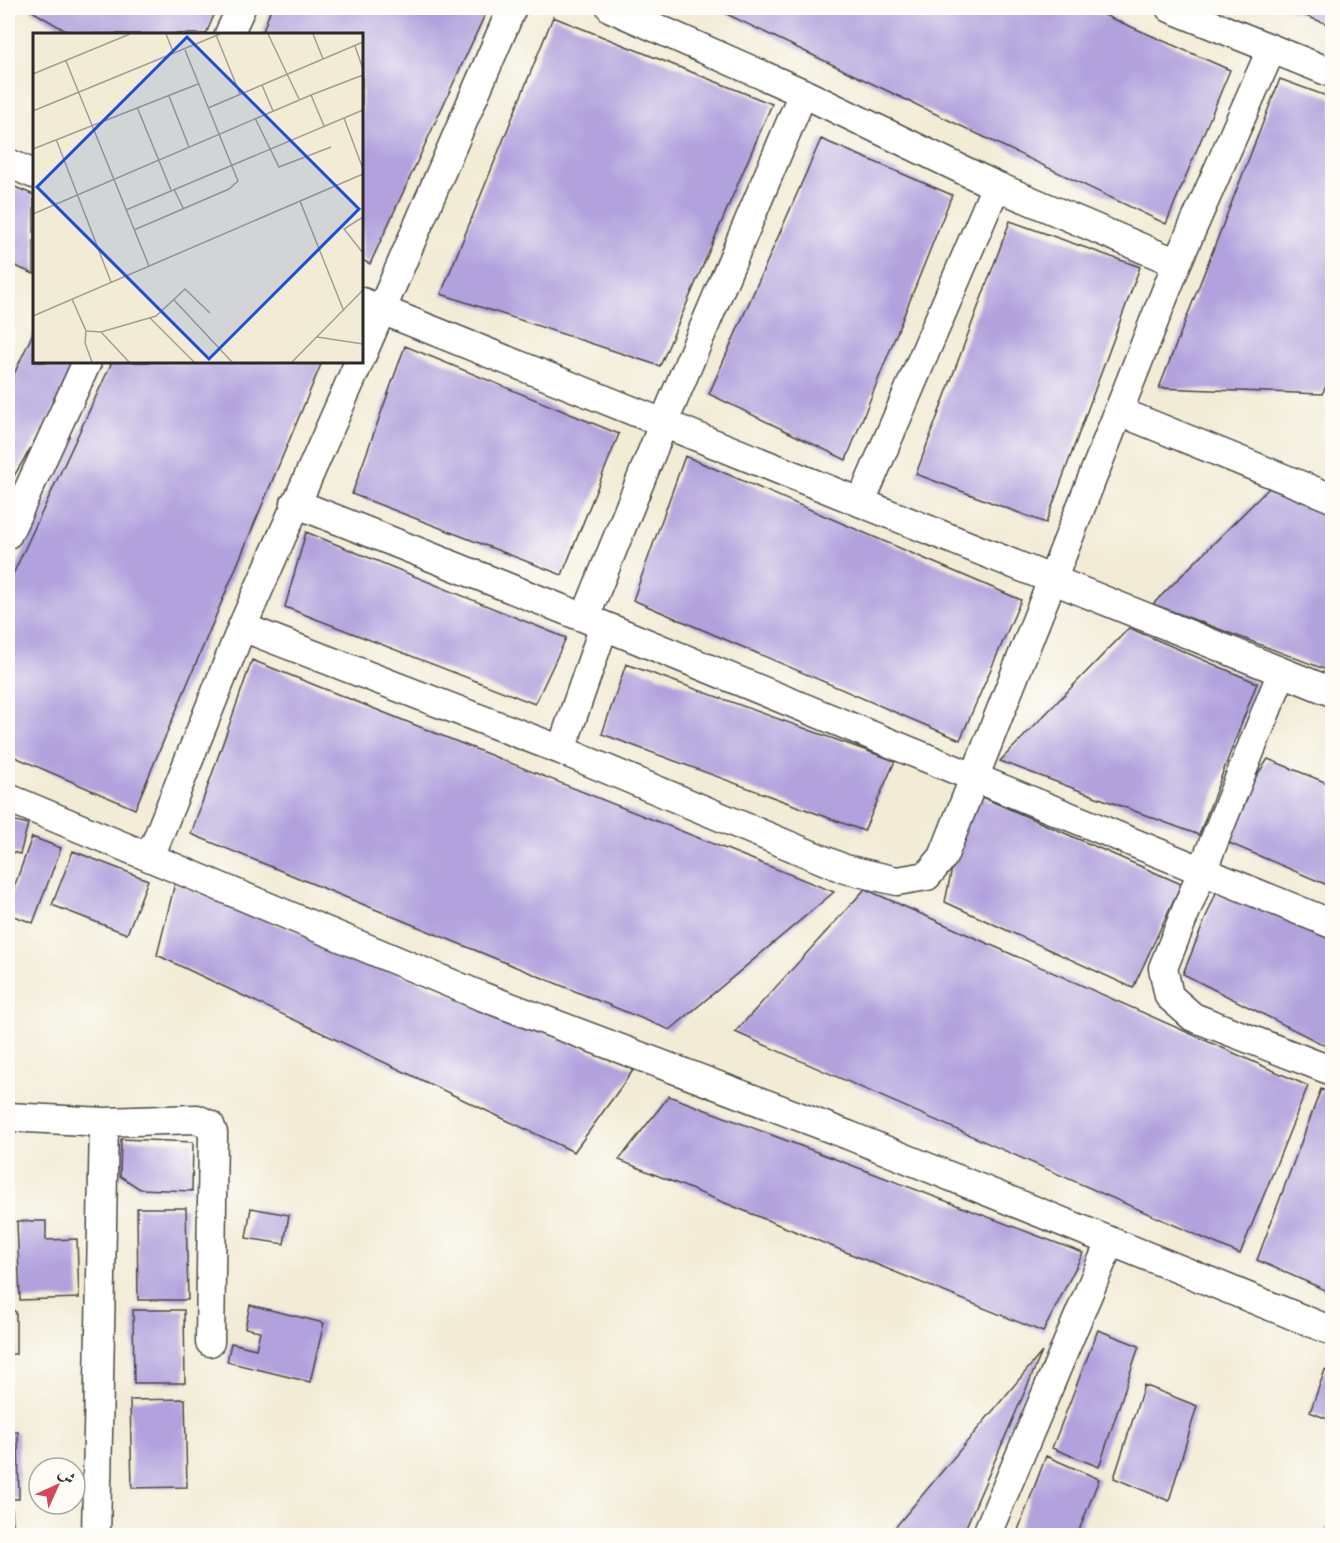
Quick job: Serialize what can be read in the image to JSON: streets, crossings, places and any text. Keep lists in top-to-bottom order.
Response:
{
  "north": "top right"
}
